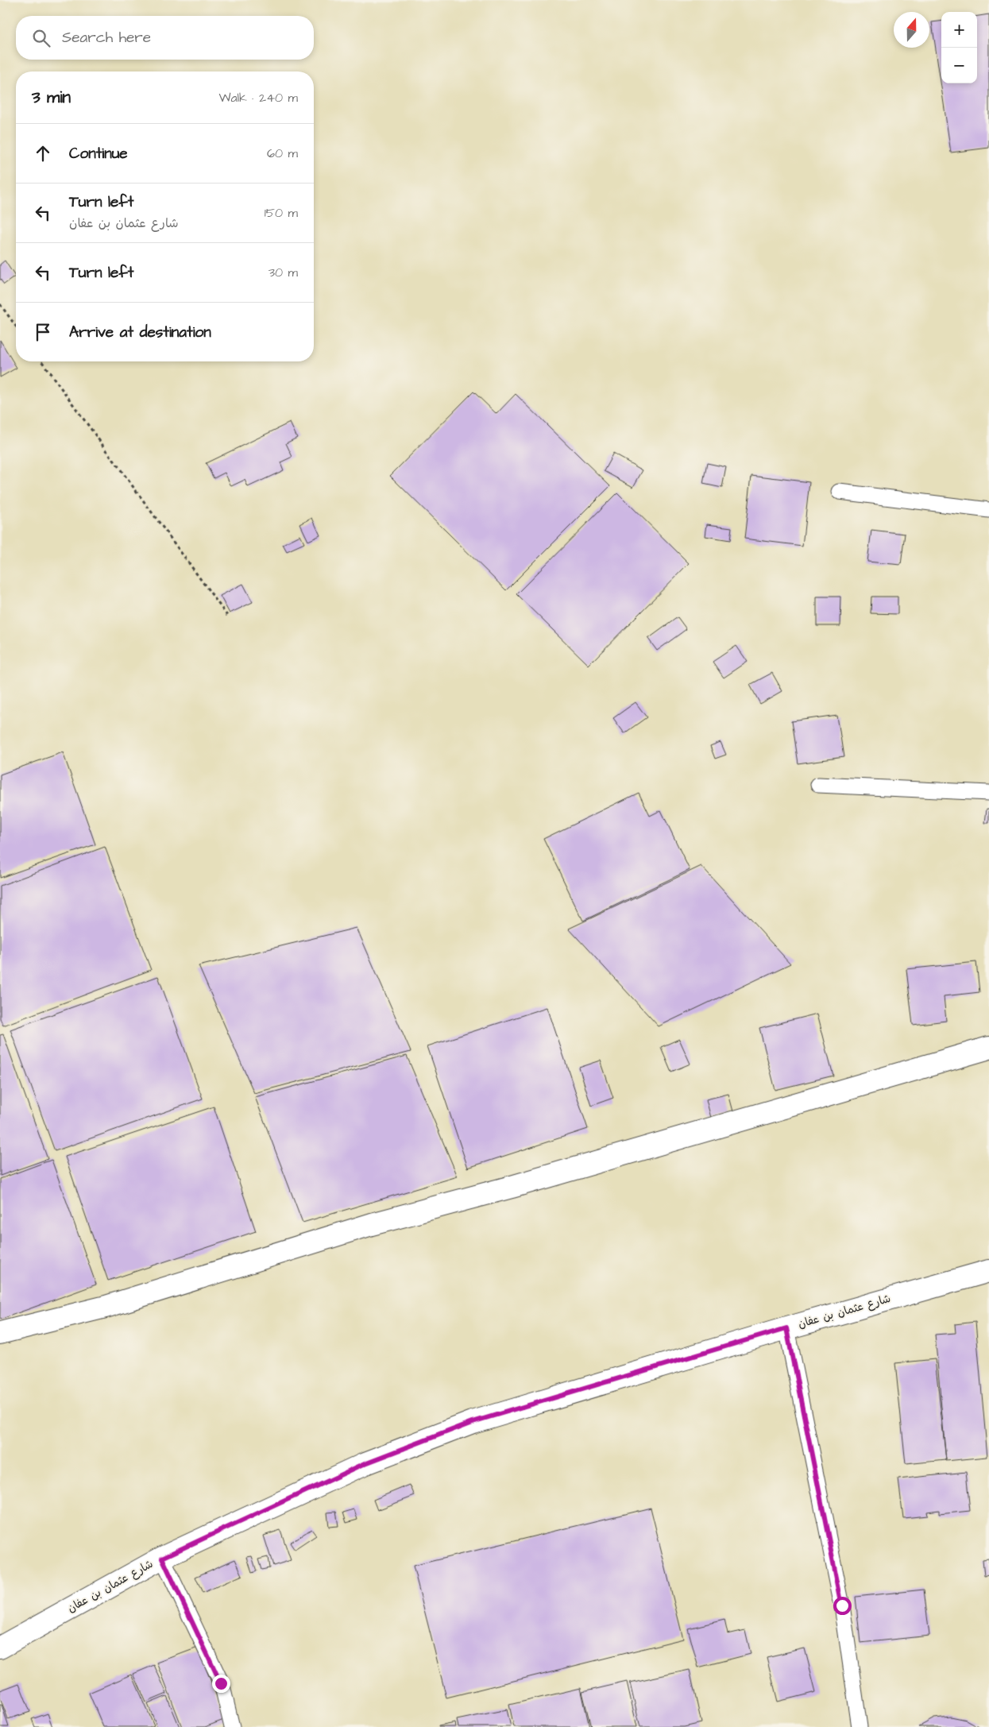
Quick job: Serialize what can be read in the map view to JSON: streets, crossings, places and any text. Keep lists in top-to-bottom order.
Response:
{
  "streets": {
    "street": ["شارع عثمان بن عفان"]
  },
  "north": "top",
  "page": {
    "map_buttons": ["+", "−"],
    "search": "Search here",
    "heading": ["3 min", "Walk · 240 m"],
    "list": [
      ["Continue", "60 m"],
      ["Turn left", "شارع عثمان بن عفان", "150 m"],
      ["Turn left", "30 m"],
      "Arrive at destination"
    ]
  }
}
